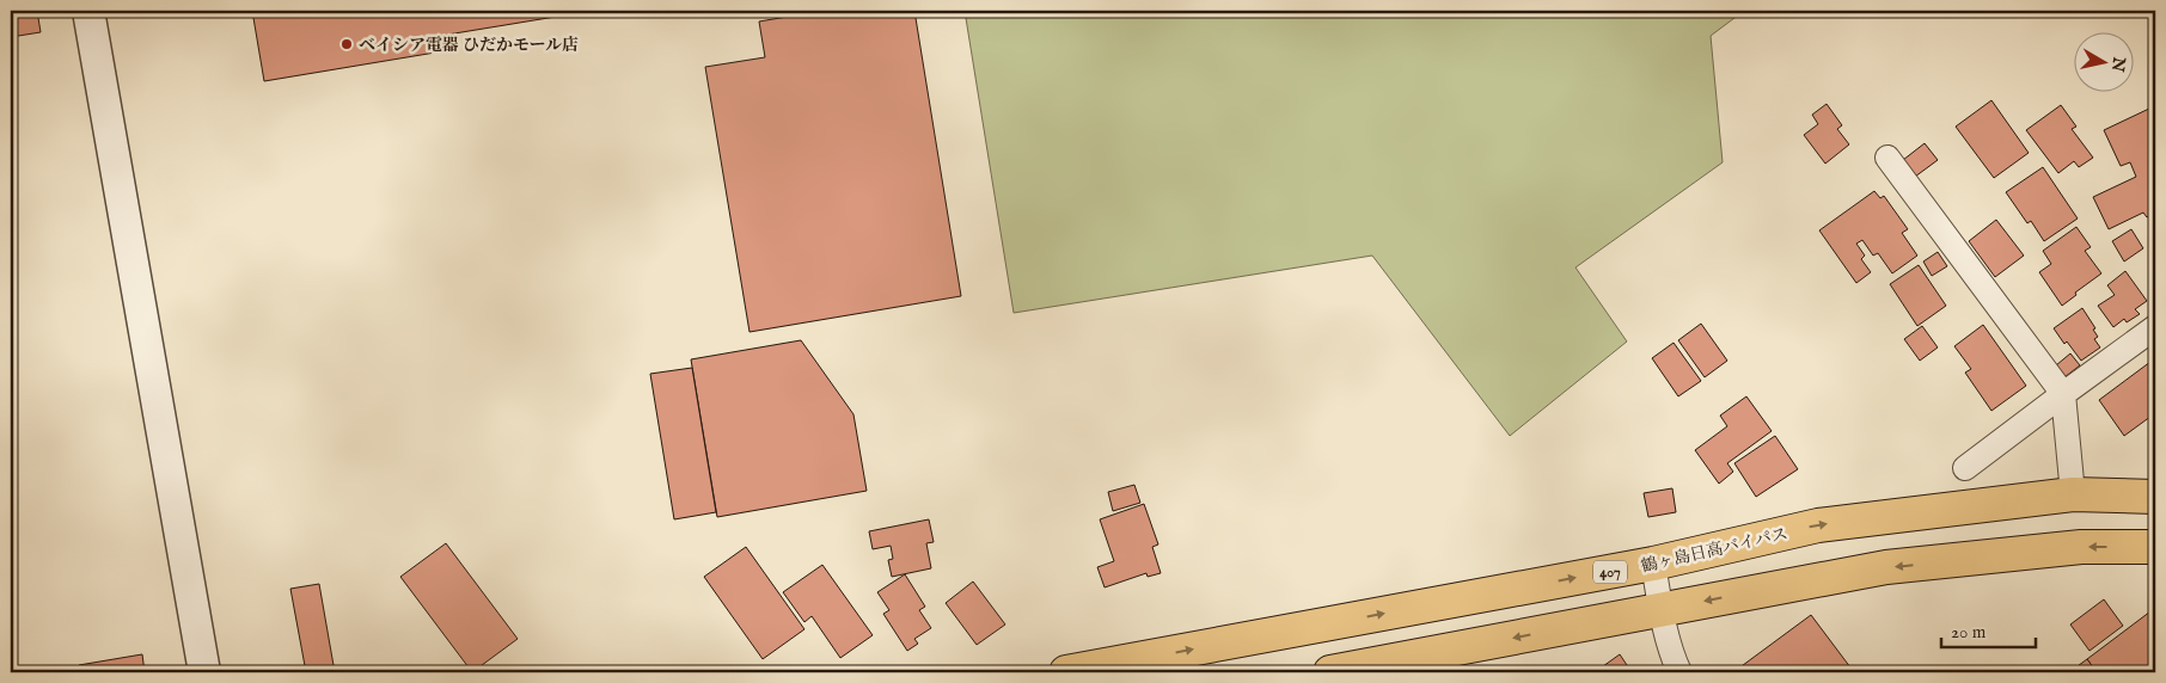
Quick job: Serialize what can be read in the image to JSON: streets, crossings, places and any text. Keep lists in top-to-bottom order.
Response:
{
  "streets": {
    "highway": ["鶴ヶ島日高バイパス", "407"]
  },
  "places": ["ベイシア電器 ひだかモール店"],
  "scale_bar": "20 m",
  "north": "right"
}
